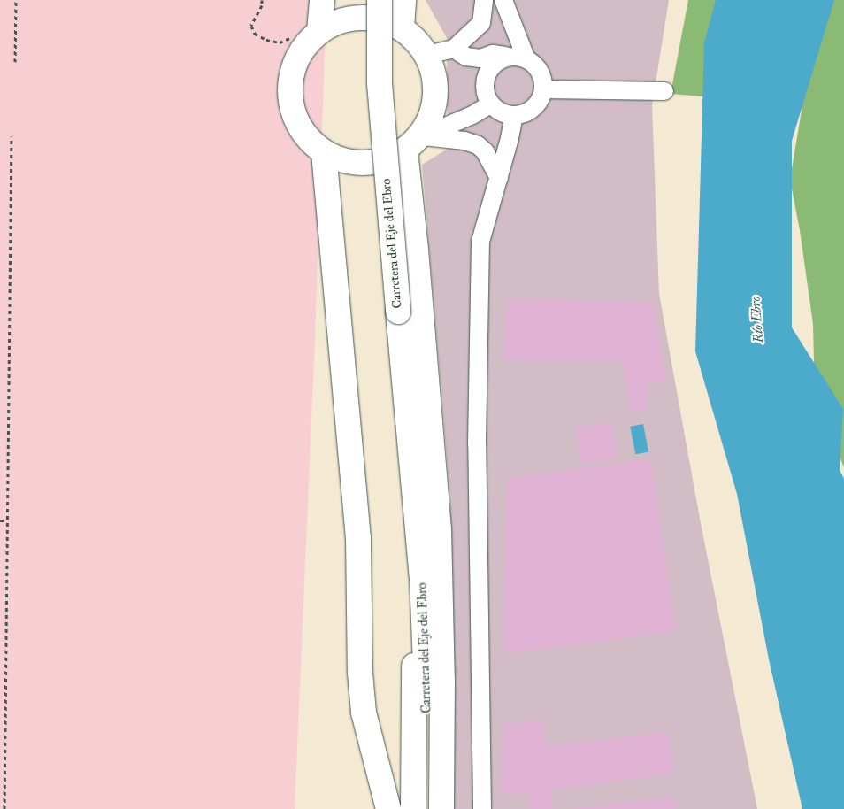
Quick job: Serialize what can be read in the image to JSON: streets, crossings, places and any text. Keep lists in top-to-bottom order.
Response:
{
  "streets": {
    "main road": ["Carretera del Eje del Ebro"]
  },
  "water": ["Río Ebro"]
}
